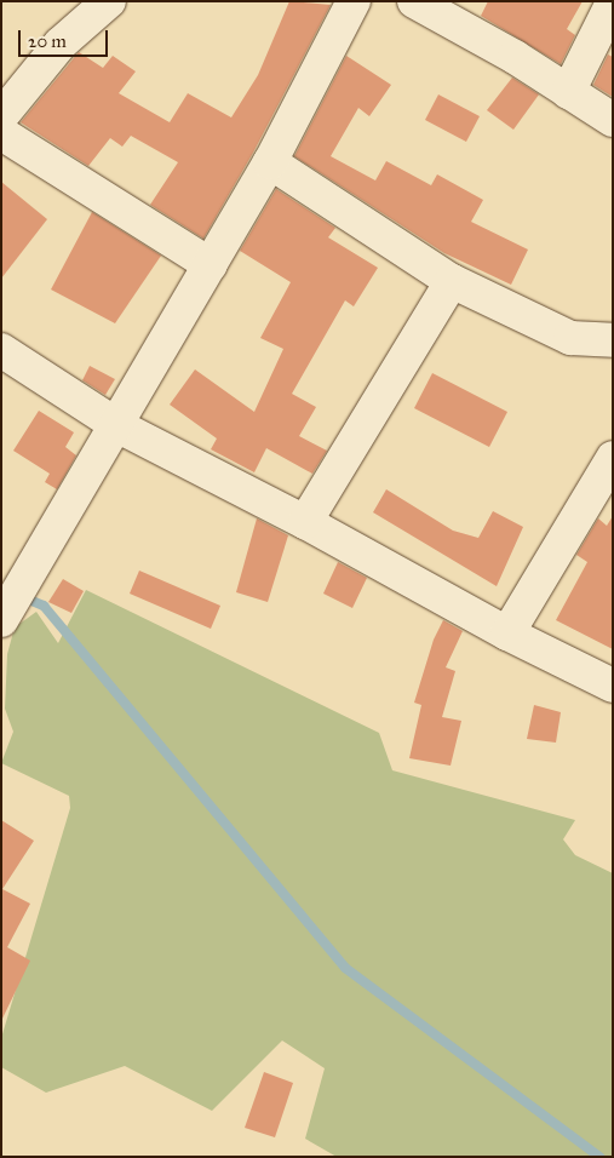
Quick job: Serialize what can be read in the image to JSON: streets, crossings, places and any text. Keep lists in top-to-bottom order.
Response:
{
  "scale_bar": "20 m"
}
